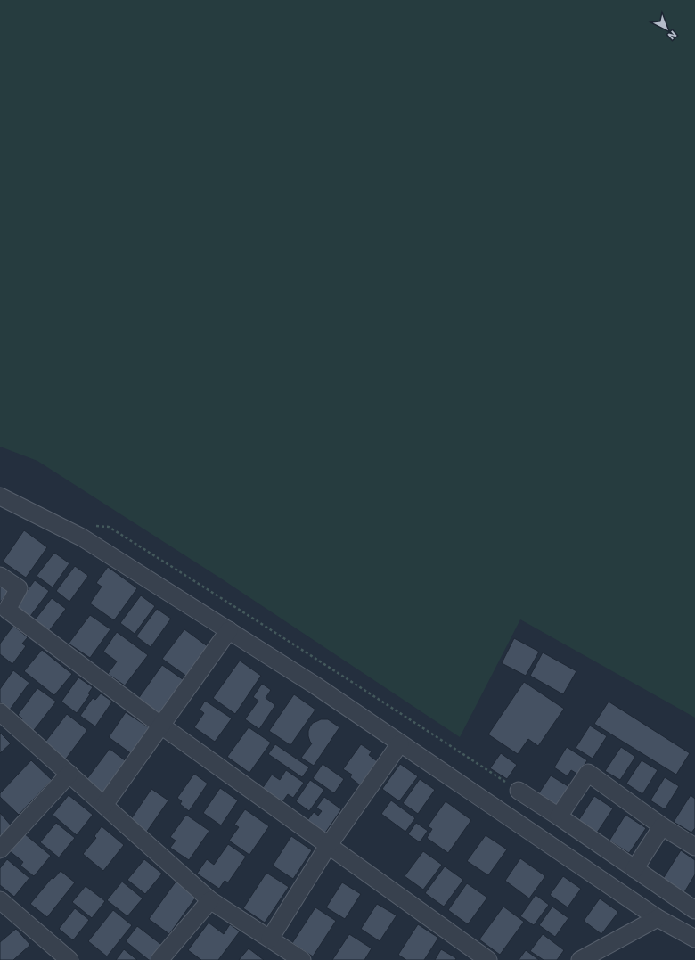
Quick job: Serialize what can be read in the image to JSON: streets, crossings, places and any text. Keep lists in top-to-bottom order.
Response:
{
  "north": "bottom right"
}
